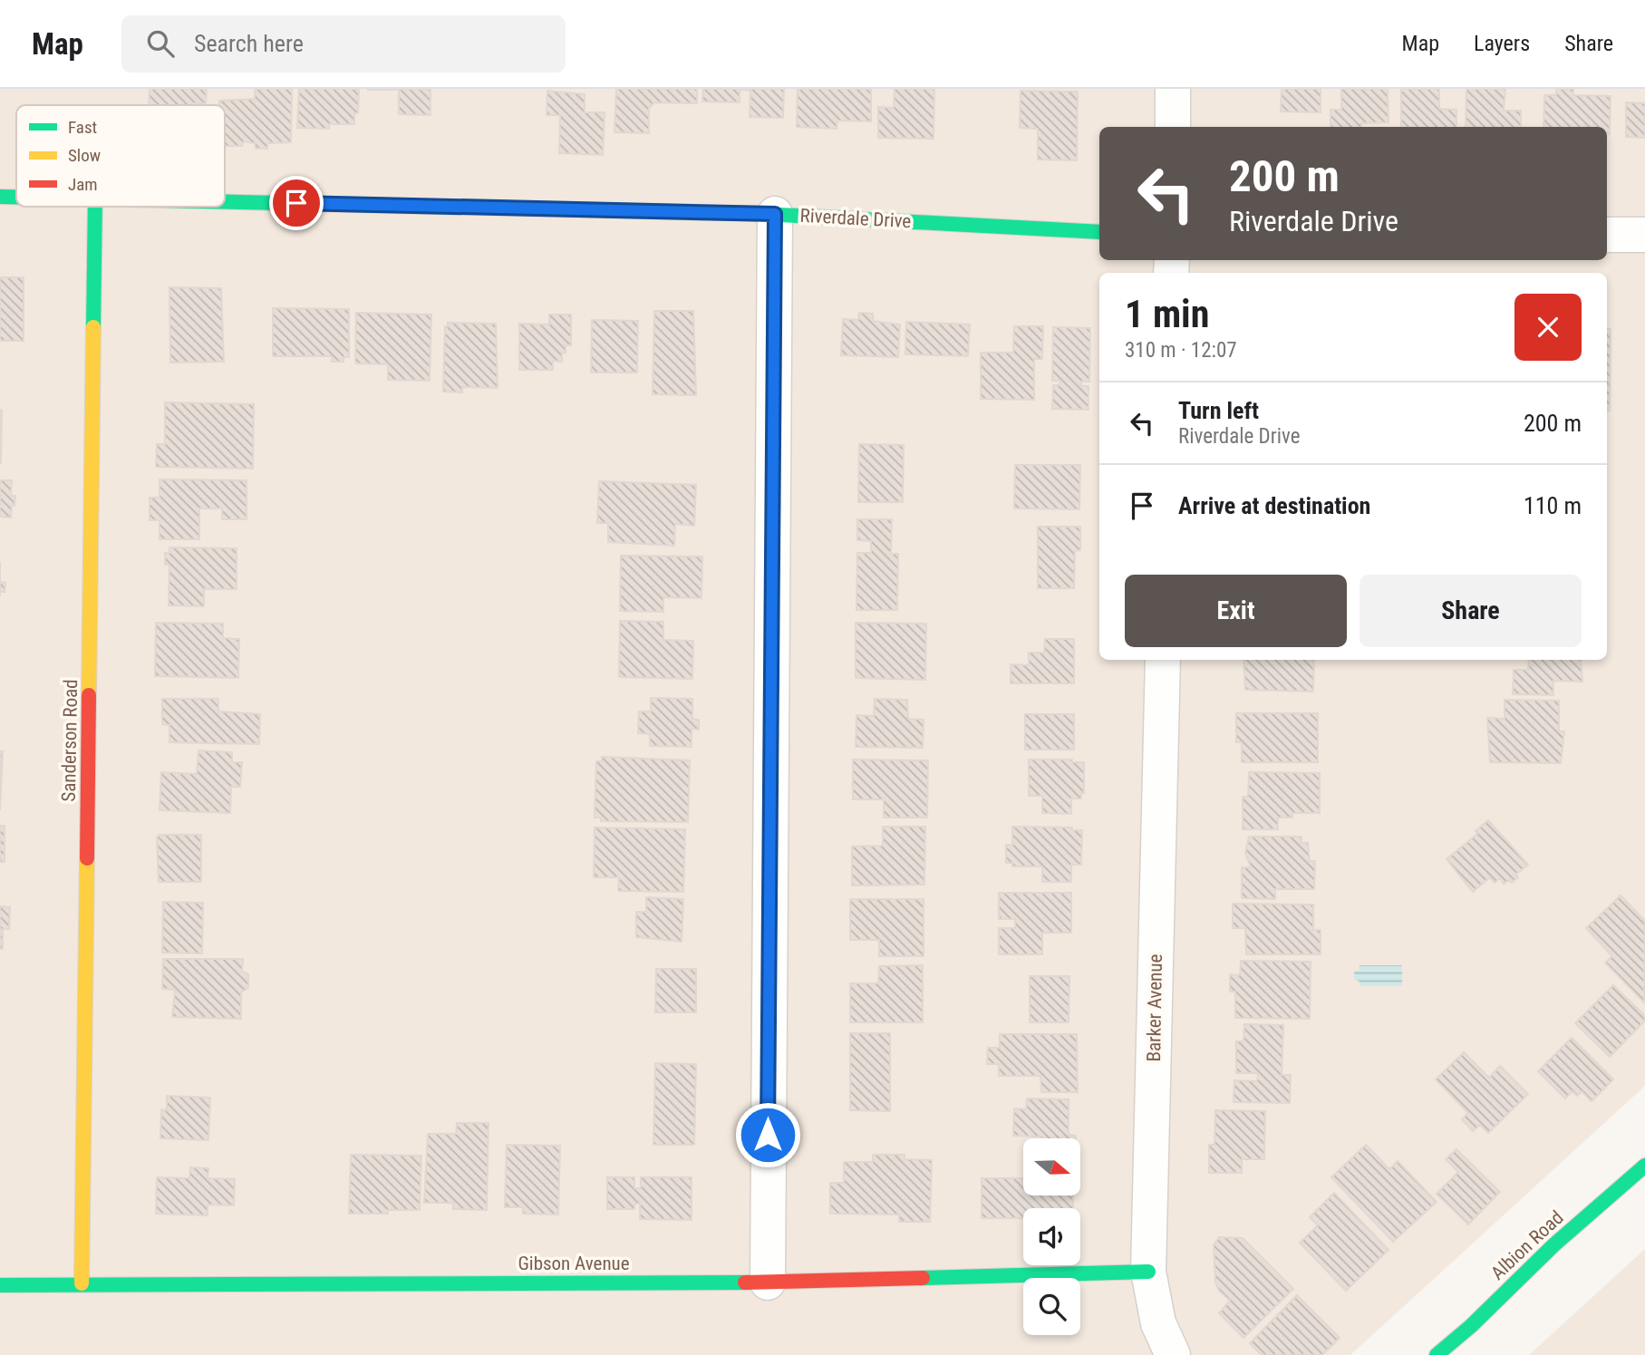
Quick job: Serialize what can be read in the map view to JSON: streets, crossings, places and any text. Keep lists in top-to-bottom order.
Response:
{
  "streets": {
    "street": [
      "Riverdale Drive",
      "Sanderson Road",
      "Barker Avenue",
      "Albion Road",
      "Gibson Avenue"
    ]
  },
  "crossings": [
    ["Sanderson Road", "Gibson Avenue"],
    ["Barker Avenue", "Gibson Avenue"]
  ],
  "legend": ["Fast", "Slow", "Jam"],
  "north": "right",
  "page": {
    "header": "Map",
    "search": "Search here",
    "nav": ["Map", "Layers", "Share"],
    "turn": ["200 m", "Riverdale Drive"],
    "heading": ["1 min", "310 m · 12:07"],
    "list": [
      {
        "name": "Turn left",
        "note": "Riverdale Drive",
        "value": "200 m"
      },
      {
        "name": "Arrive at destination",
        "value": "110 m"
      }
    ],
    "buttons": ["Exit", "Share"]
  }
}
